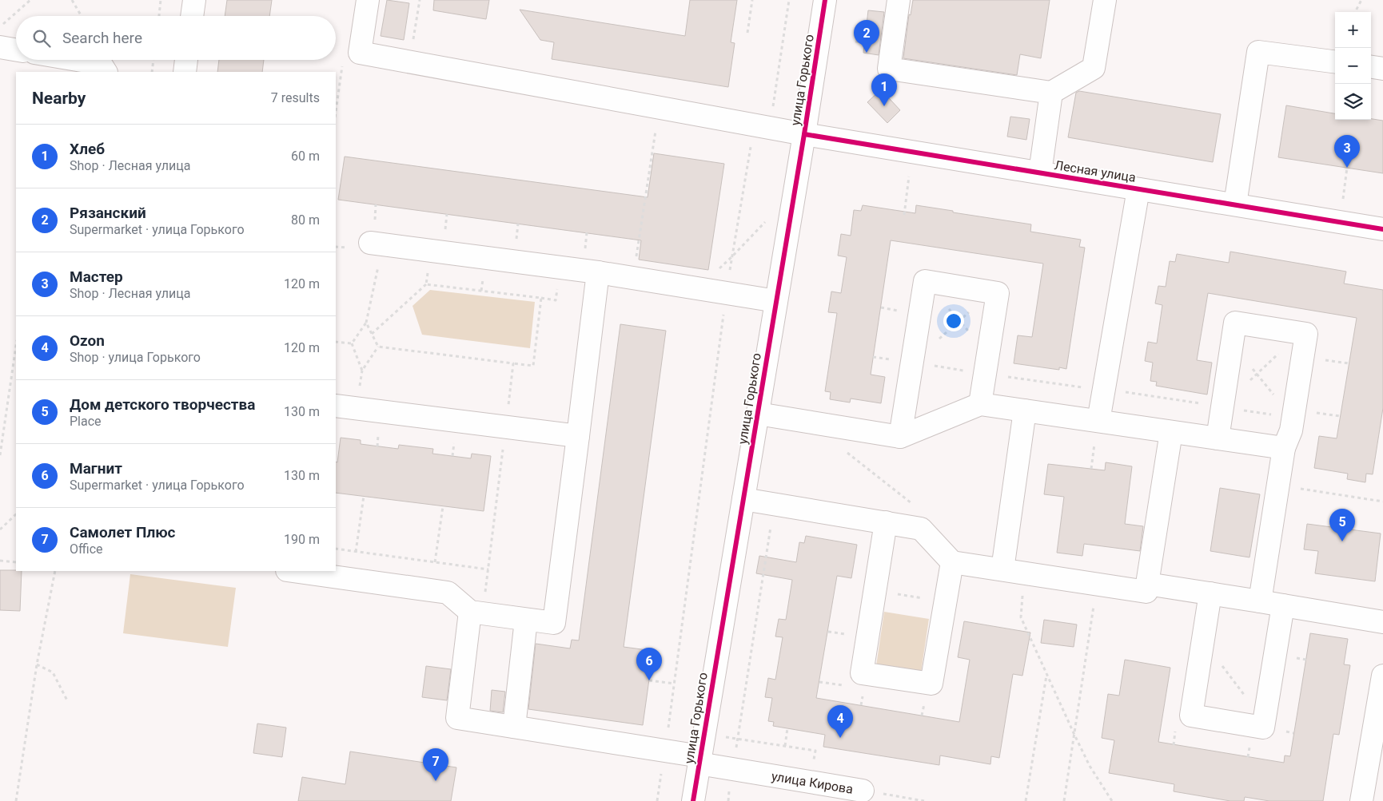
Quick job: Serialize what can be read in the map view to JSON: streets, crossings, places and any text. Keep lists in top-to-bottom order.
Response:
{
  "streets": {
    "street": ["улица Горького", "Лесная улица", "улица Кирова"]
  },
  "crossings": [
    ["улица Горького", "Лесная улица"],
    ["улица Горького", "улица Кирова"]
  ],
  "page": {
    "map_buttons": ["+", "−"],
    "search": "Search here",
    "pins": [
      "2",
      "1",
      "3",
      "5",
      "6",
      "4",
      "7"
    ],
    "heading": ["Nearby", "7 results"],
    "list": [
      {
        "mark": "1",
        "name": "Хлеб",
        "note": "Shop · Лесная улица",
        "value": "60 m"
      },
      {
        "mark": "2",
        "name": "Рязанский",
        "note": "Supermarket · улица Горького",
        "value": "80 m"
      },
      {
        "mark": "3",
        "name": "Мастер",
        "note": "Shop · Лесная улица",
        "value": "120 m"
      },
      {
        "mark": "4",
        "name": "Ozon",
        "note": "Shop · улица Горького",
        "value": "120 m"
      },
      {
        "mark": "5",
        "name": "Дом детского творчества",
        "note": "Place",
        "value": "130 m"
      },
      {
        "mark": "6",
        "name": "Магнит",
        "note": "Supermarket · улица Горького",
        "value": "130 m"
      },
      {
        "mark": "7",
        "name": "Самолет Плюс",
        "note": "Office",
        "value": "190 m"
      }
    ]
  }
}
